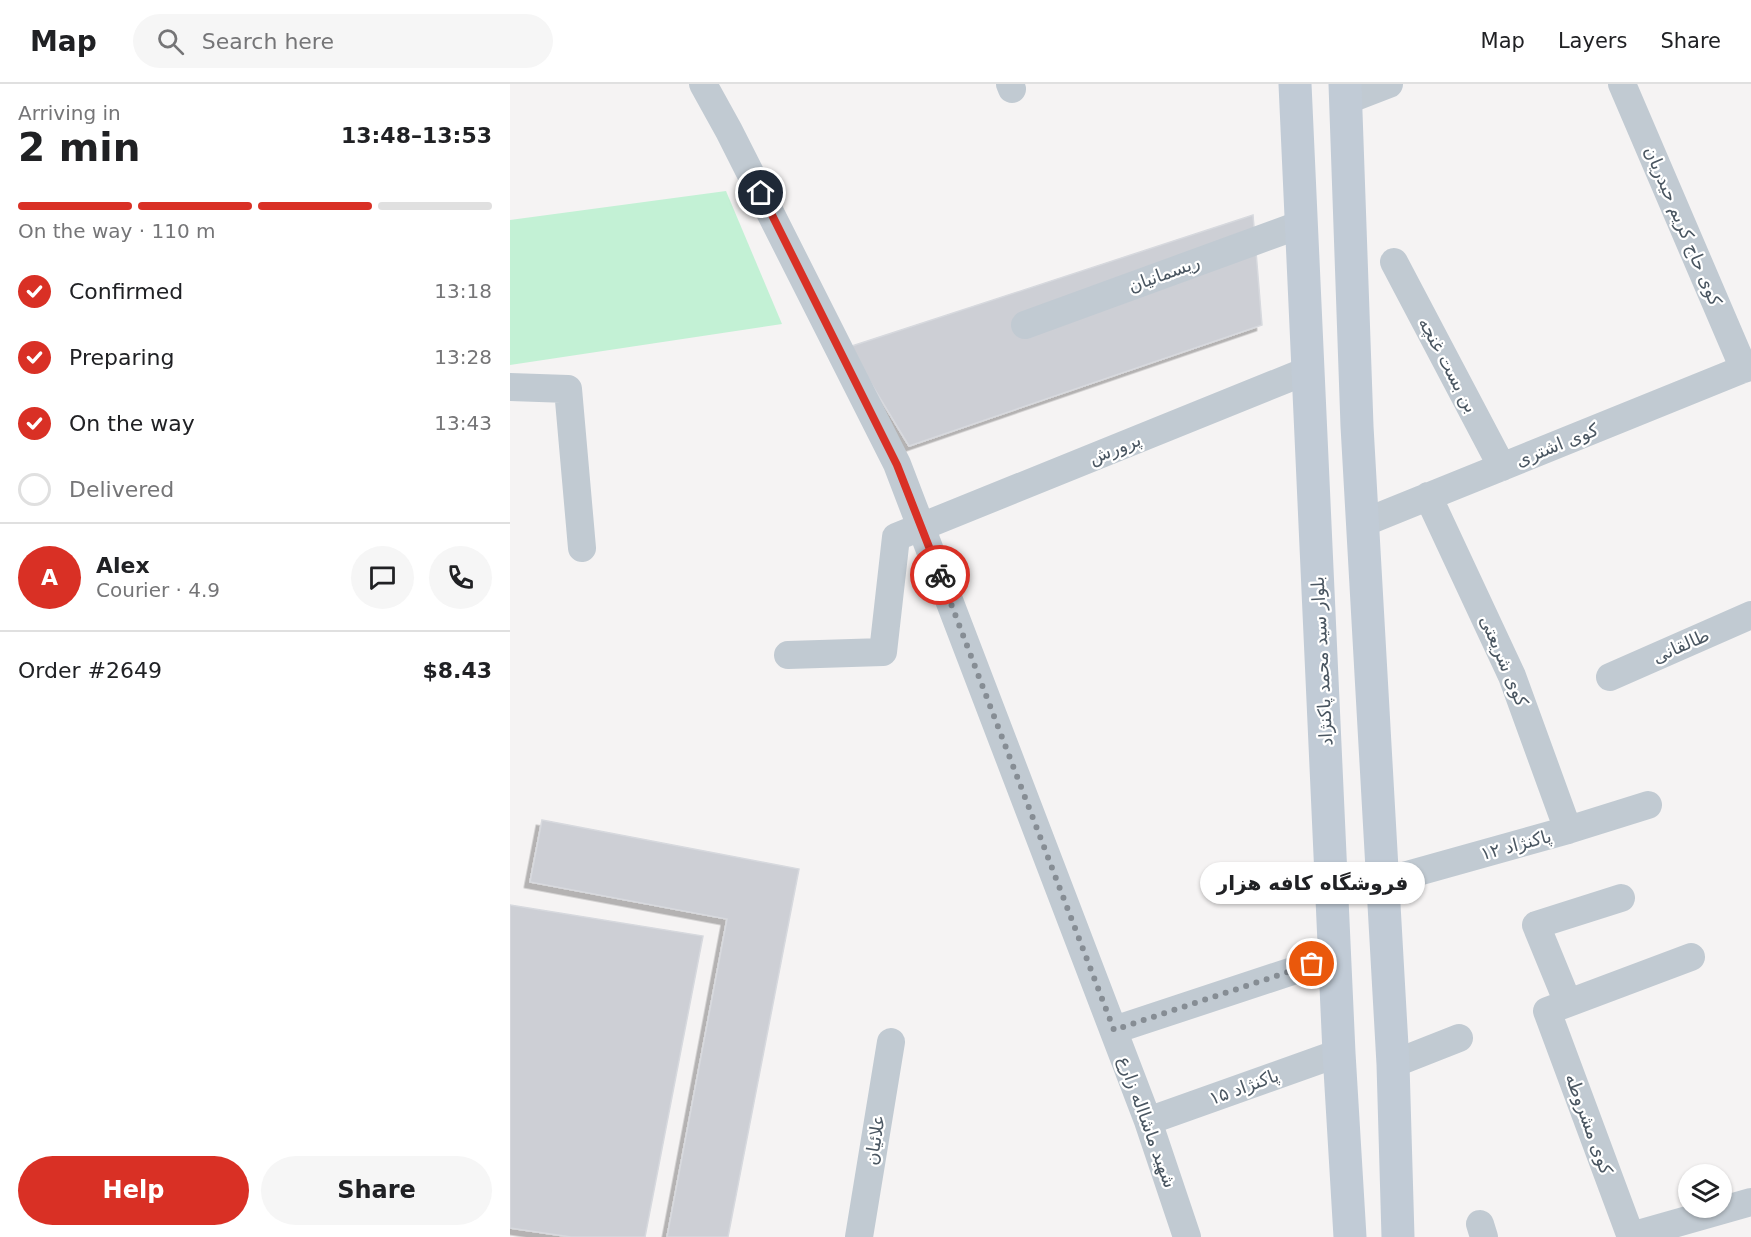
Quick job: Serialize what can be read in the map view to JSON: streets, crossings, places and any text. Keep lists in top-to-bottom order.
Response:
{
  "streets": {
    "main road": ["بلوار سید محمد پاکنژاد"],
    "street": [
      "کوی حاج کریم حیدریان",
      "ریسمانیان",
      "بن بست غنچه",
      "کوی اشتری",
      "پرورش",
      "طالقانی",
      "کوی شریعتی",
      "پاکنژاد ۱۲",
      "پاکنژاد ۱۵",
      "شهید ماشااله زارع",
      "کوی مشروطه",
      "علائیان"
    ]
  },
  "crossings": [
    ["کوی حاج کریم حیدریان", "کوی اشتری"],
    ["ریسمانیان", "بلوار سید محمد پاکنژاد"],
    ["بن بست غنچه", "کوی اشتری"],
    ["کوی اشتری", "کوی شریعتی"],
    ["پرورش", "بلوار سید محمد پاکنژاد"],
    ["پرورش", "شهید ماشااله زارع"],
    ["بلوار سید محمد پاکنژاد", "پاکنژاد ۱۵"],
    ["کوی شریعتی", "پاکنژاد ۱۲"],
    ["پاکنژاد ۱۵", "شهید ماشااله زارع"]
  ],
  "places": ["فروشگاه کافه هزار"],
  "page": {
    "header": "Map",
    "search": "Search here",
    "nav": ["Map", "Layers", "Share"],
    "heading": ["2 min", "Arriving in", "13:48–13:53"],
    "panel": [
      "Alex",
      "Courier · 4.9",
      "Order #2649",
      "$8.43"
    ],
    "bar": "On the way · 110 m",
    "list": [
      ["Confirmed", "13:18"],
      ["Preparing", "13:28"],
      ["On the way", "13:43"],
      "Delivered"
    ],
    "round": "A",
    "bubble": "فروشگاه کافه هزار",
    "buttons": ["Help", "Share"]
  }
}
